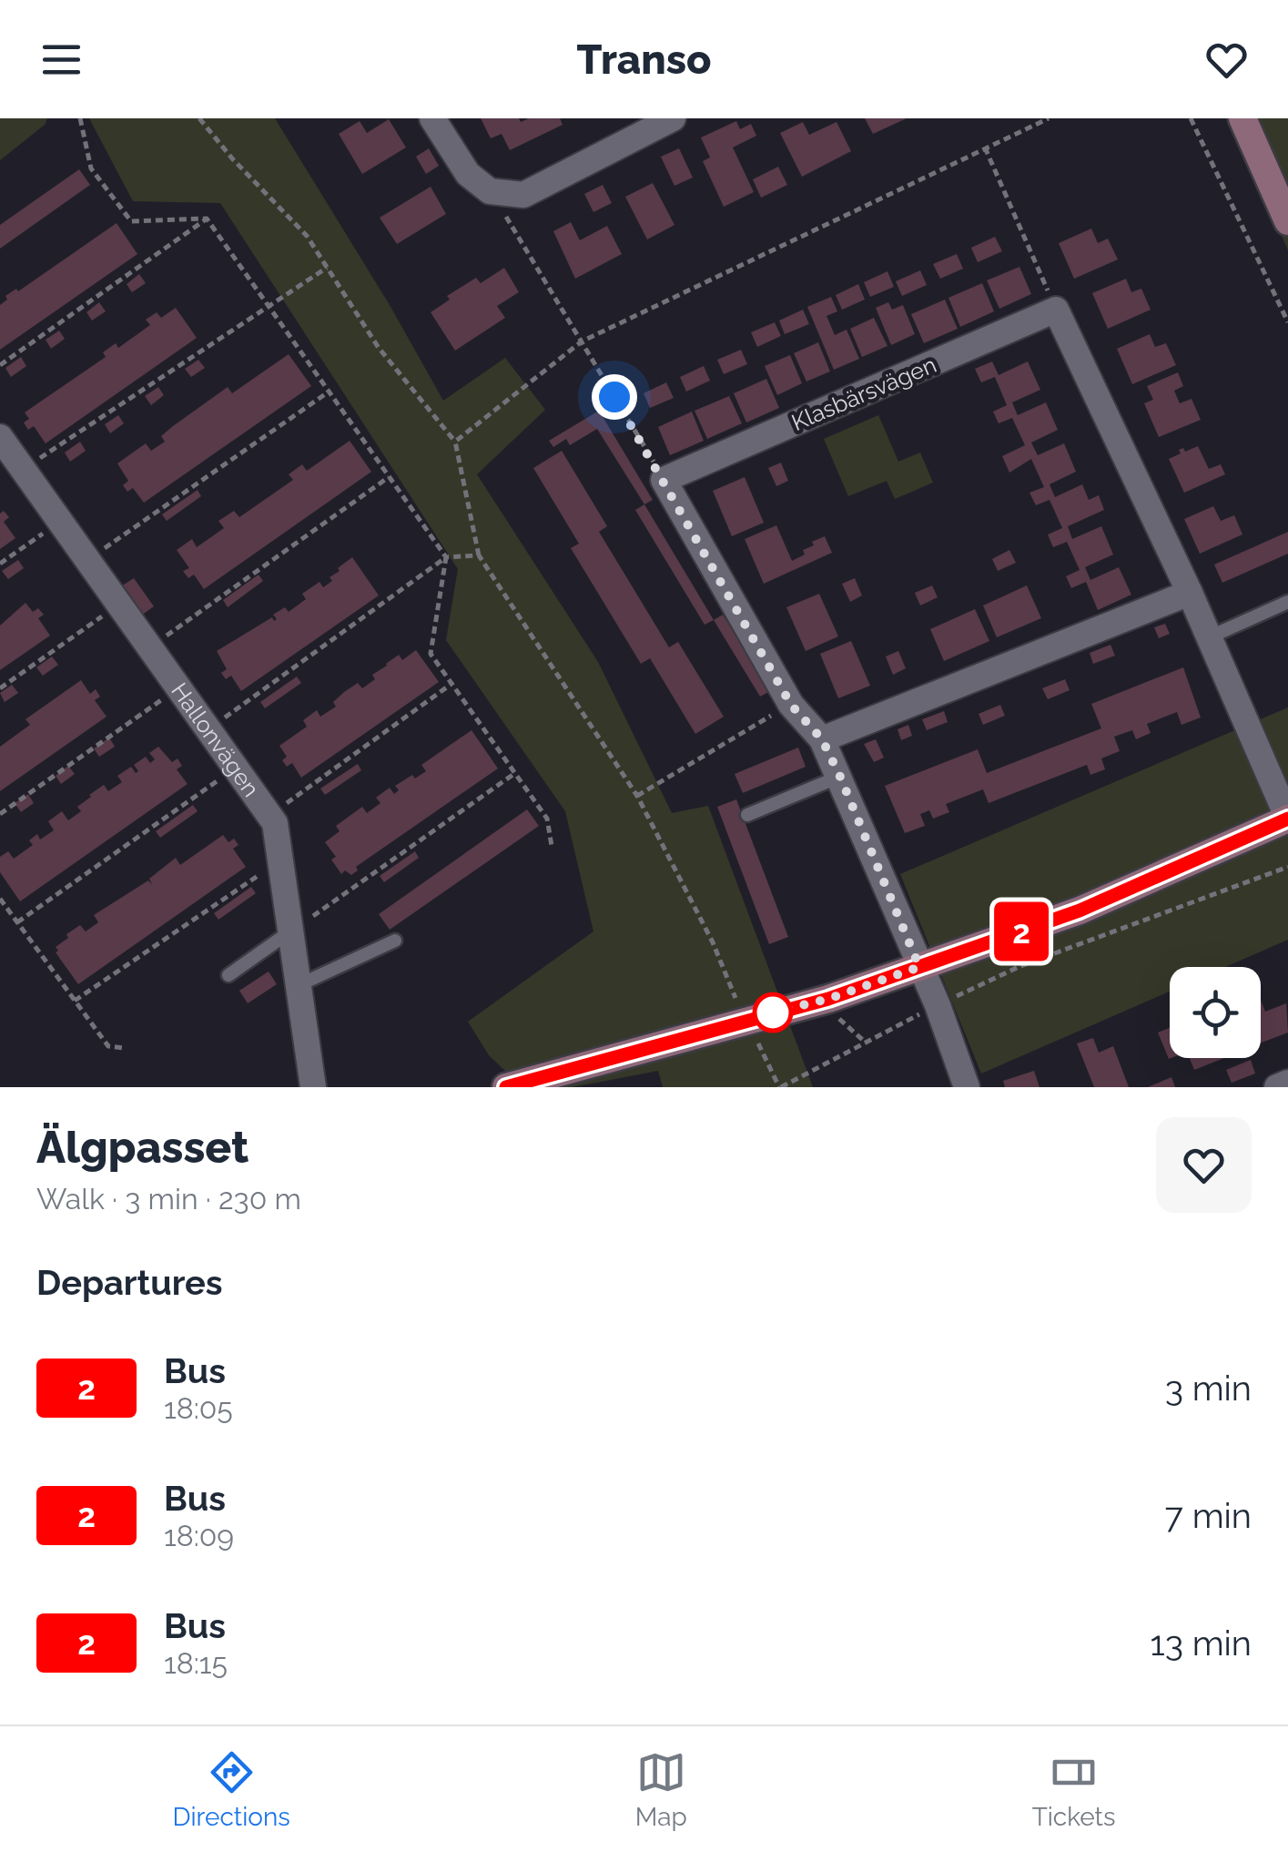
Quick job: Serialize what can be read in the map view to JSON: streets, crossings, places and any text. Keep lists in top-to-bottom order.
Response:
{
  "streets": {
    "street": ["Klasbärsvägen", "Hallonvägen"]
  },
  "lines": ["bus line 2"],
  "page": {
    "header": "Transo",
    "on_map": "2",
    "heading": [
      ["Älgpasset", "Walk · 3 min · 230 m"],
      "Departures"
    ],
    "list": [
      {
        "mark": "2",
        "name": "Bus",
        "note": "18:05",
        "value": "3 min"
      },
      {
        "mark": "2",
        "name": "Bus",
        "note": "18:09",
        "value": "7 min"
      },
      {
        "mark": "2",
        "name": "Bus",
        "note": "18:15",
        "value": "13 min"
      }
    ],
    "tabs": ["Directions", "Map", "Tickets"]
  }
}
